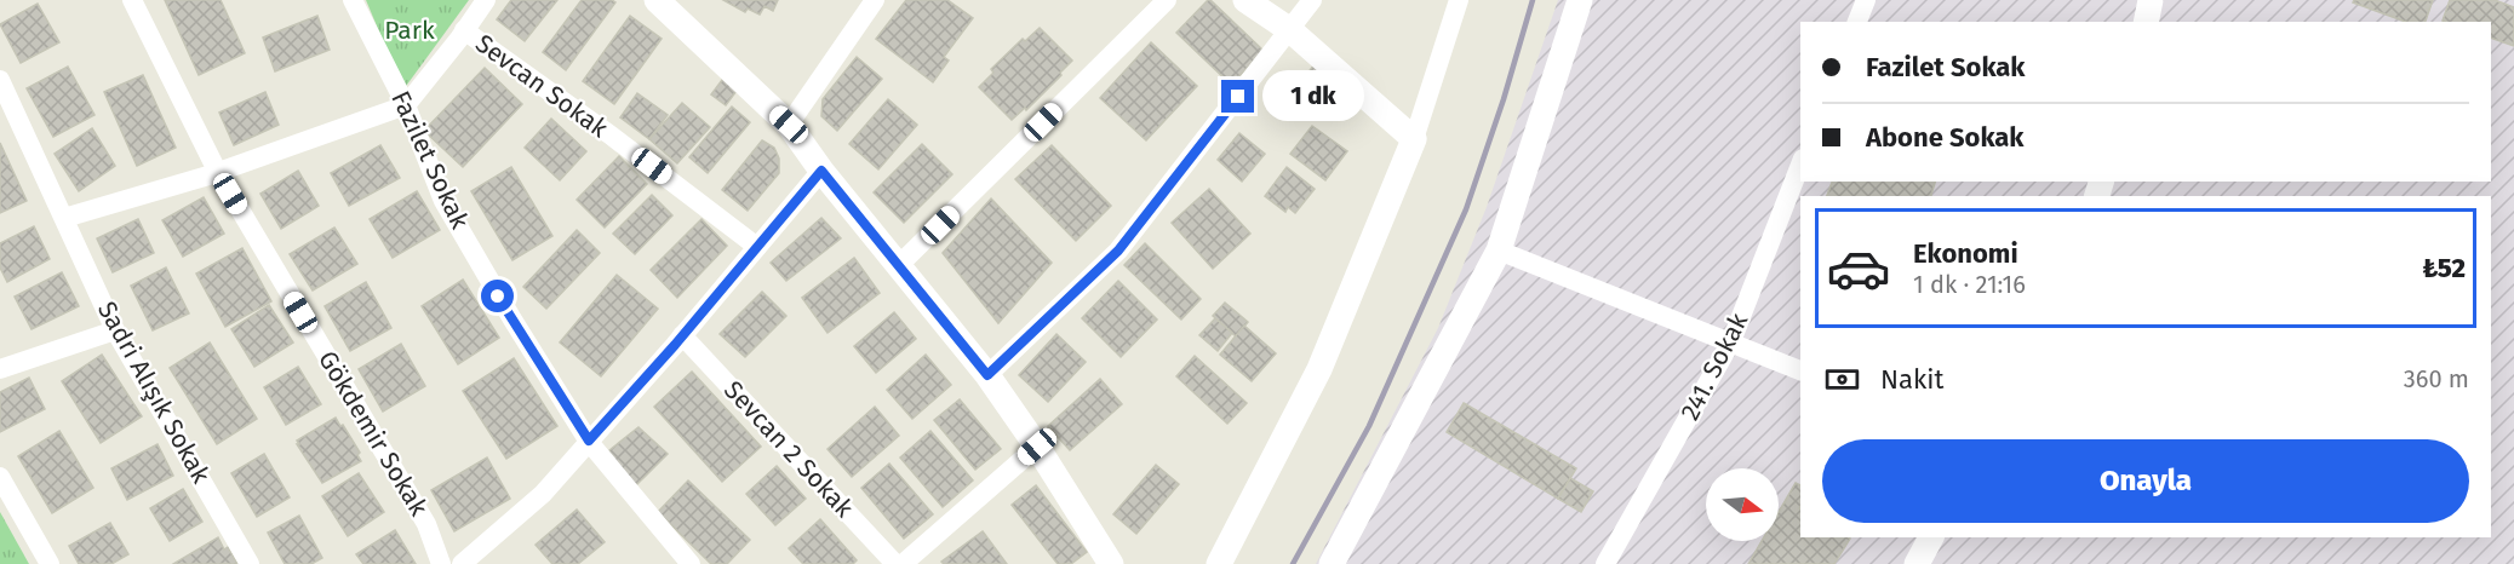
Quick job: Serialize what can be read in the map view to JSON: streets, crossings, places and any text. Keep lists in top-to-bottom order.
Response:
{
  "streets": {
    "street": [
      "Sevcan Sokak",
      "Fazilet Sokak",
      "241. Sokak",
      "Sadri Alışık Sokak",
      "Gökdemir Sokak",
      "Sevcan 2 Sokak"
    ]
  },
  "parks": ["Park"],
  "north": "right",
  "page": {
    "banner": ["Fazilet Sokak", "Abone Sokak"],
    "bubble": "1 dk",
    "list": [
      {
        "name": "Ekonomi",
        "note": "1 dk · 21:16",
        "value": "₺52"
      }
    ],
    "pay": ["Nakit", "360 m"],
    "buttons": "Onayla"
  }
}
